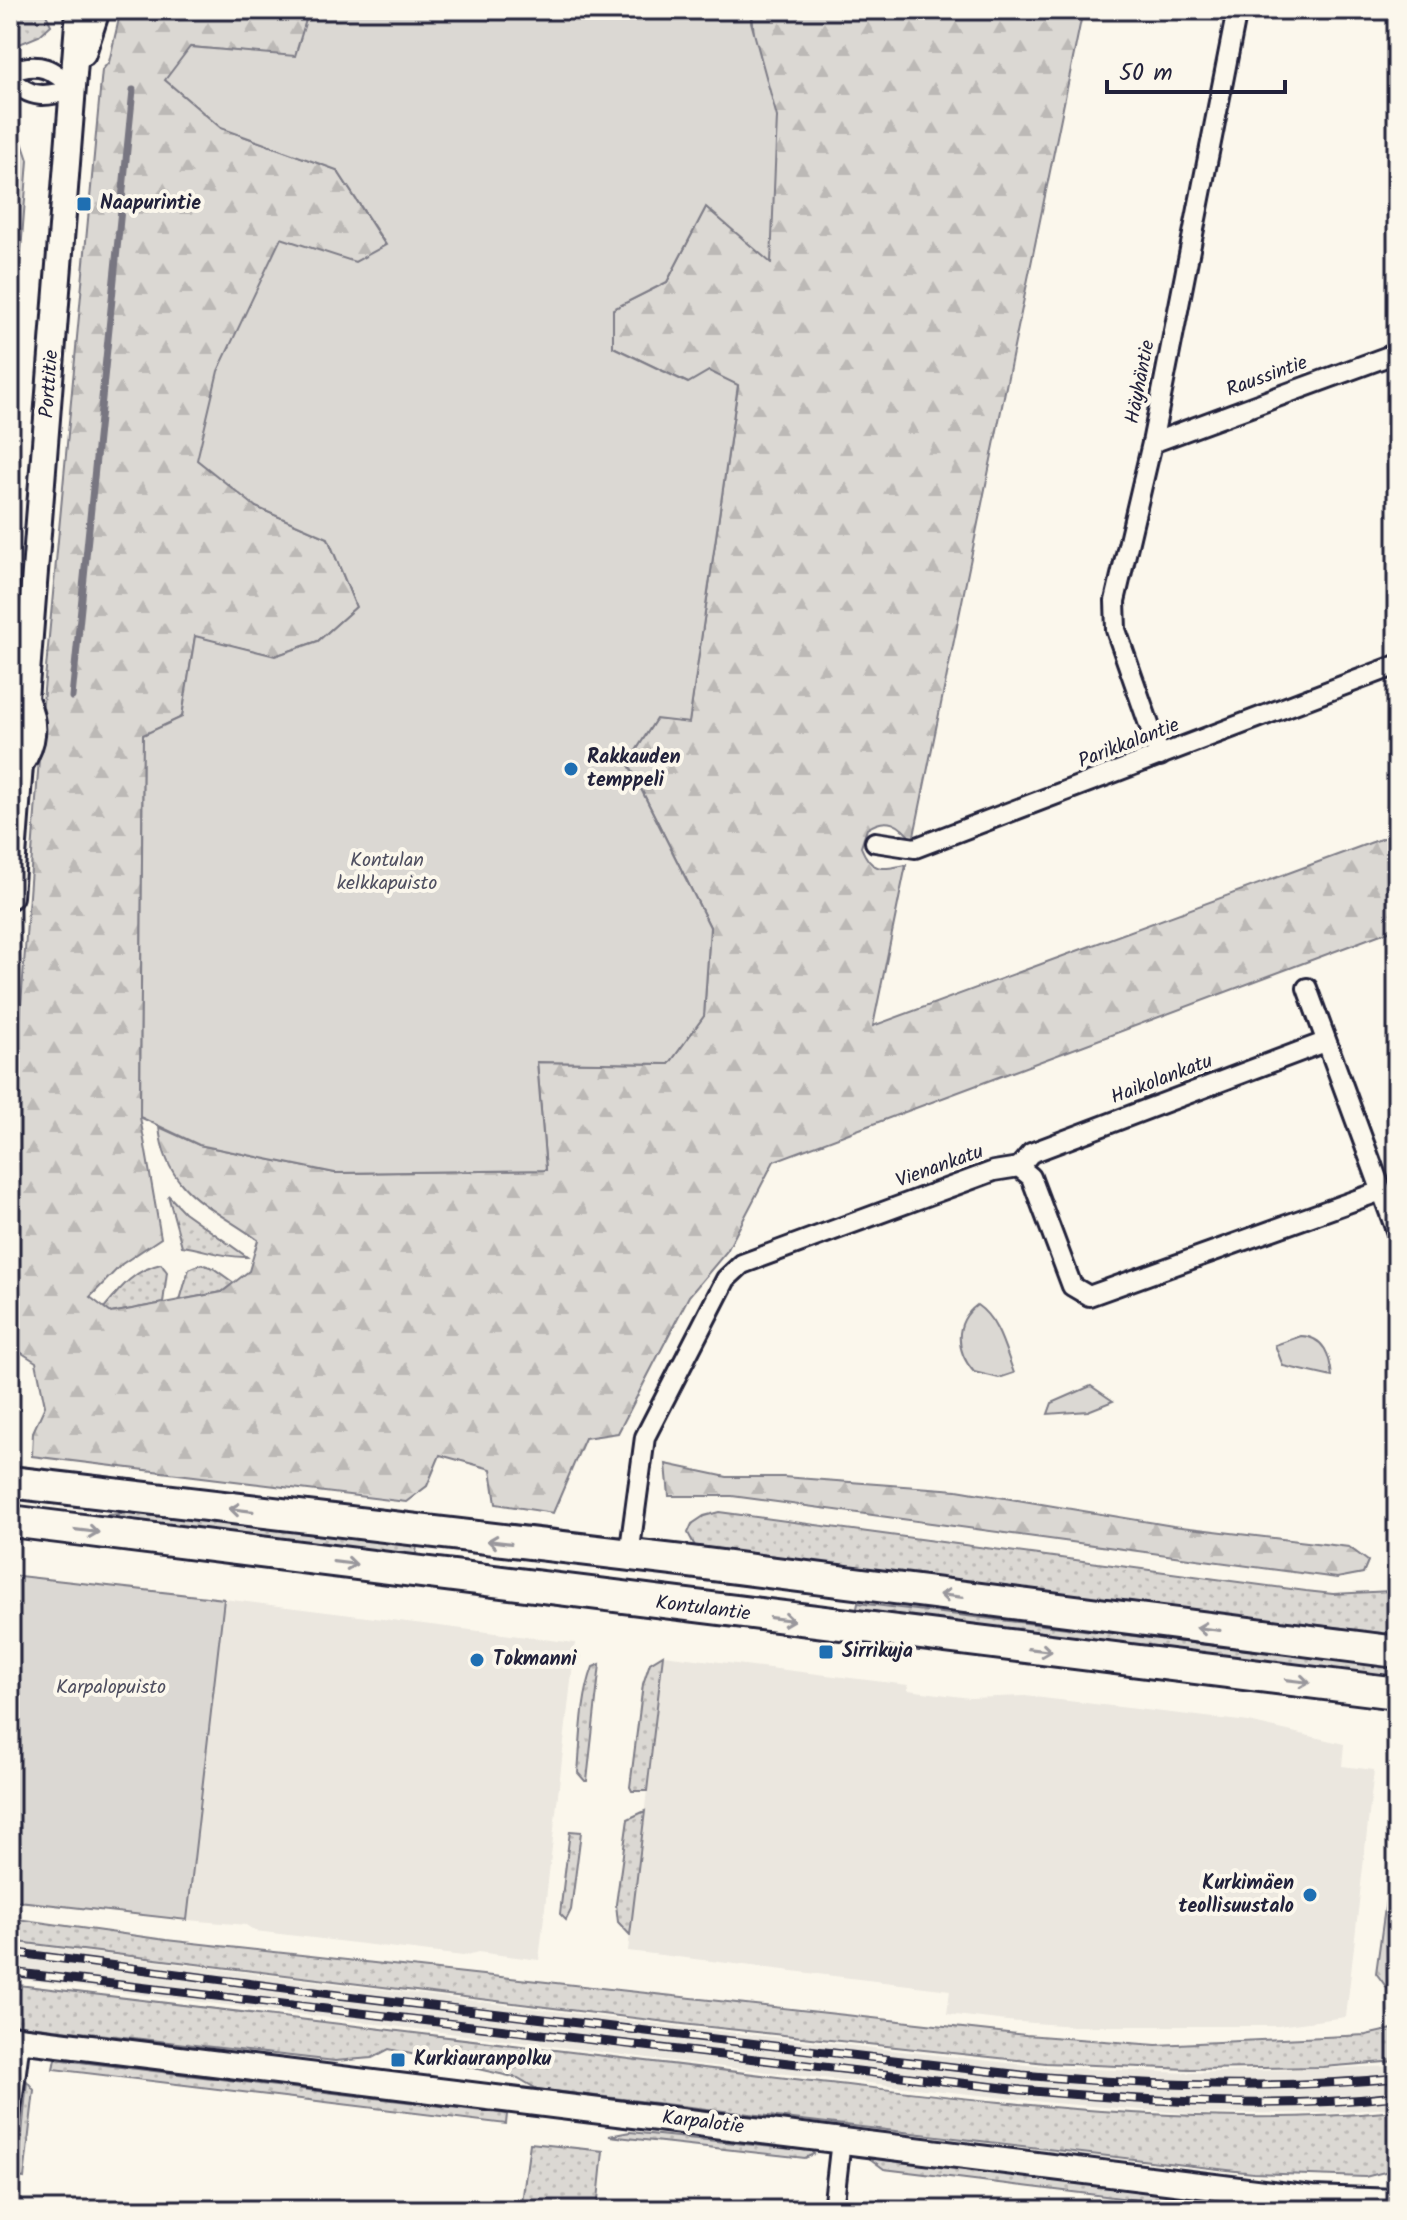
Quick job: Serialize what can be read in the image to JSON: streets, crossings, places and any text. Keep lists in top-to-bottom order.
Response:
{
  "streets": {
    "main road": ["Kontulantie"],
    "street": [
      "Raussintie",
      "Häyhäntie",
      "Porttitie",
      "Parikkalantie",
      "Haikolankatu",
      "Vienankatu",
      "Karpalotie"
    ]
  },
  "crossings": [
    ["Raussintie", "Häyhäntie"],
    ["Häyhäntie", "Parikkalantie"],
    ["Haikolankatu", "Vienankatu"]
  ],
  "parks": ["Kontulan kelkkapuisto", "Karpalopuisto"],
  "places": {
    "transit": ["Naapurintie", "Sirrikuja", "Kurkiauranpolku"],
    "other": ["Rakkauden temppeli", "Tokmanni", "Kurkimäen teollisuustalo"]
  },
  "scale_bar": "50 m"
}
